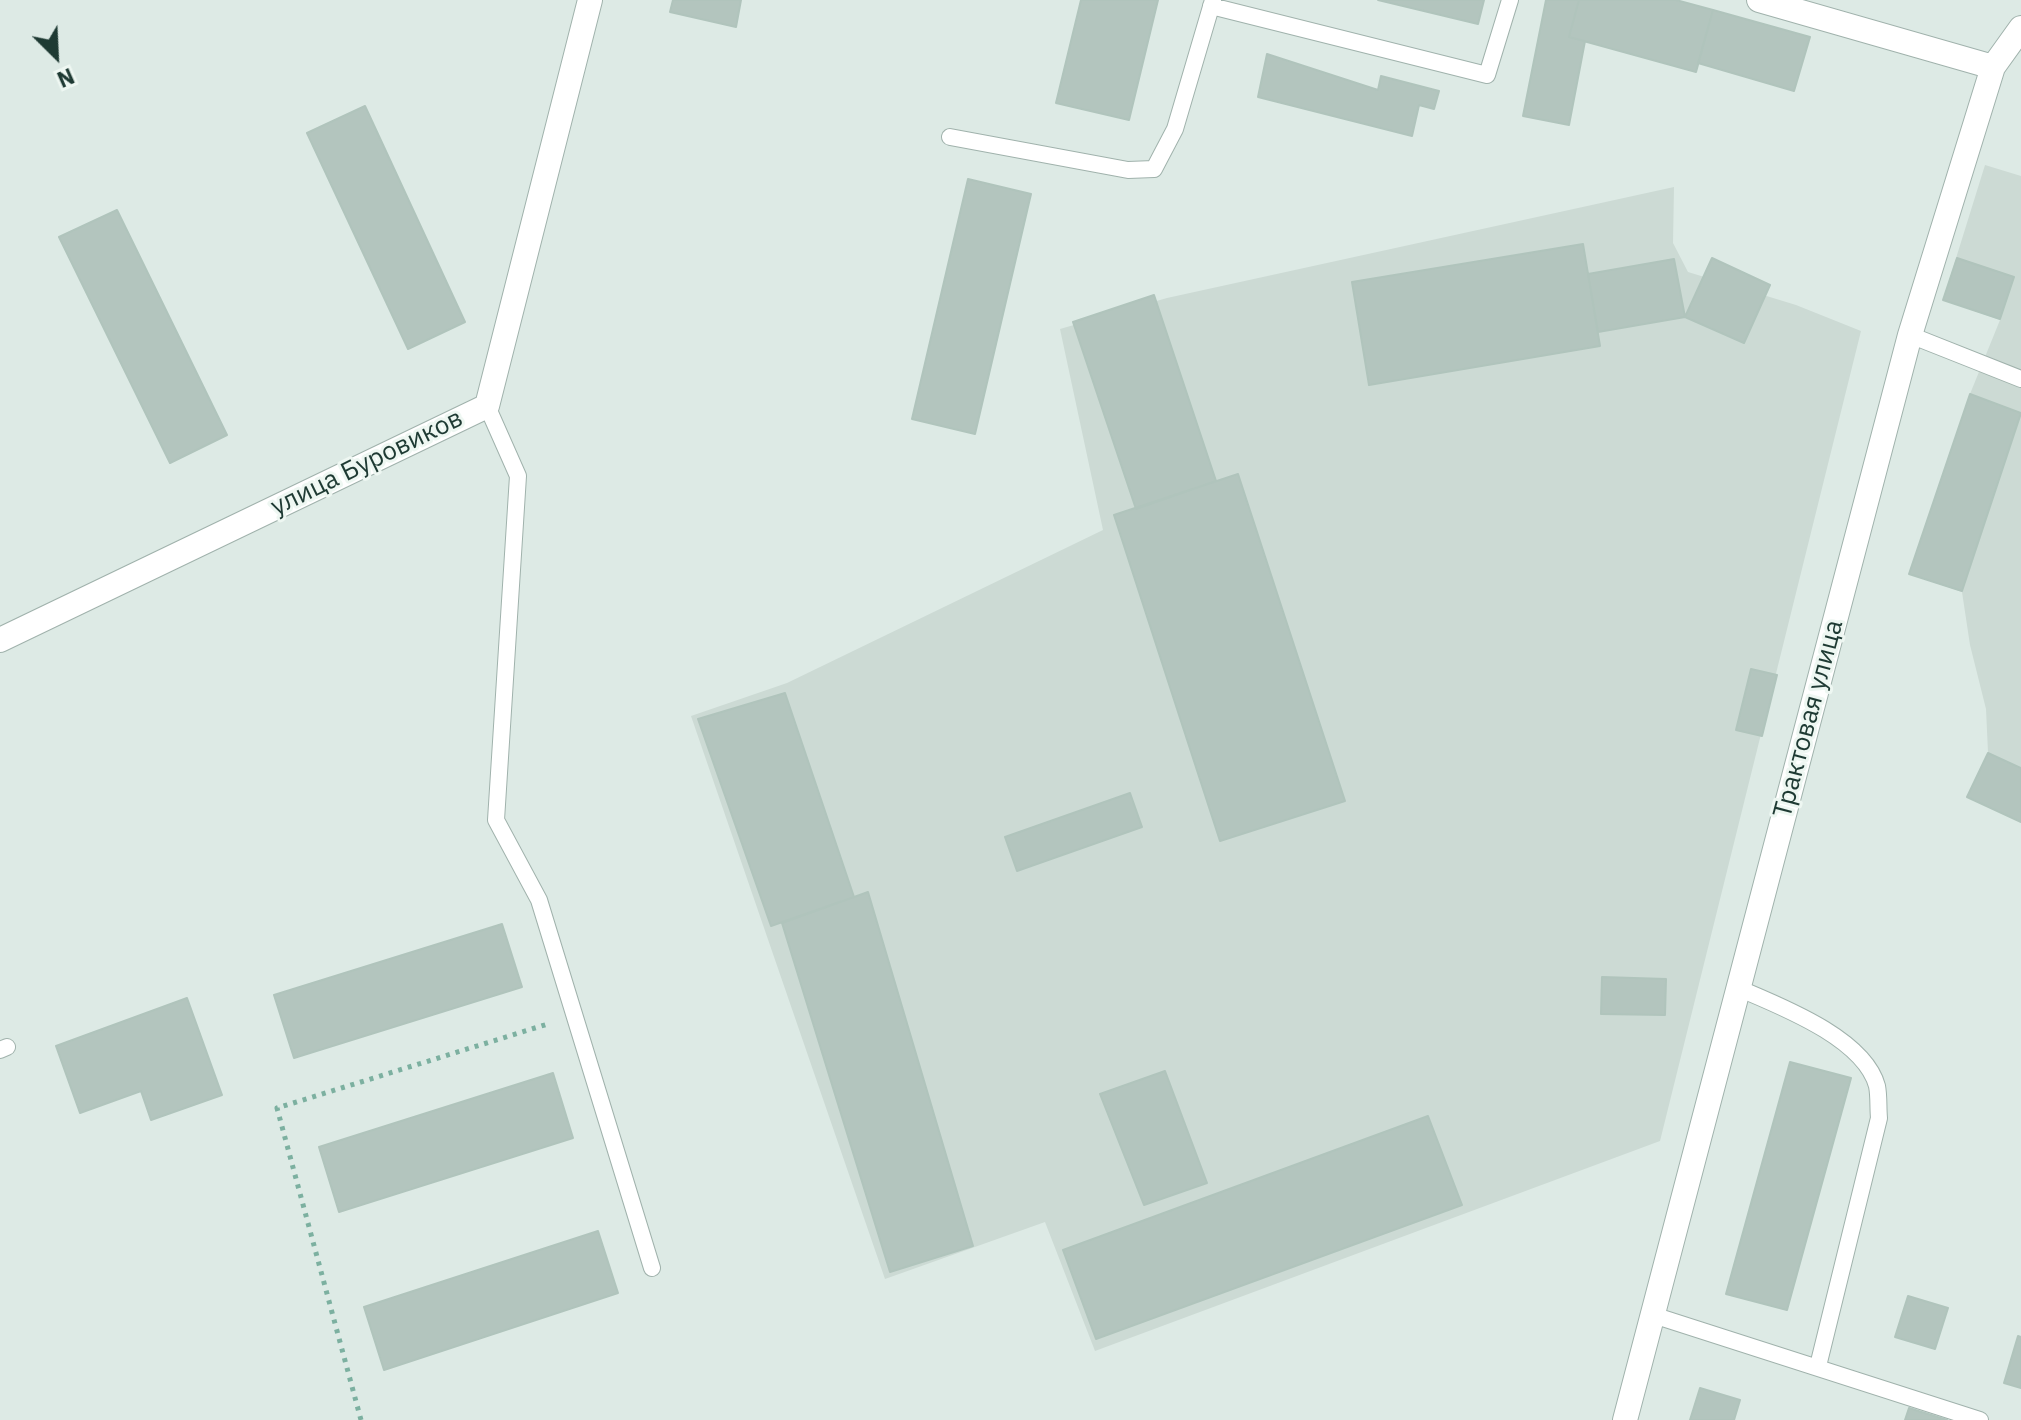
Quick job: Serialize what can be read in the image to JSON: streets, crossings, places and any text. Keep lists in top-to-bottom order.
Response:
{
  "streets": {
    "street": ["улица Буровиков", "Трактовая улица"]
  },
  "north": "bottom right"
}
